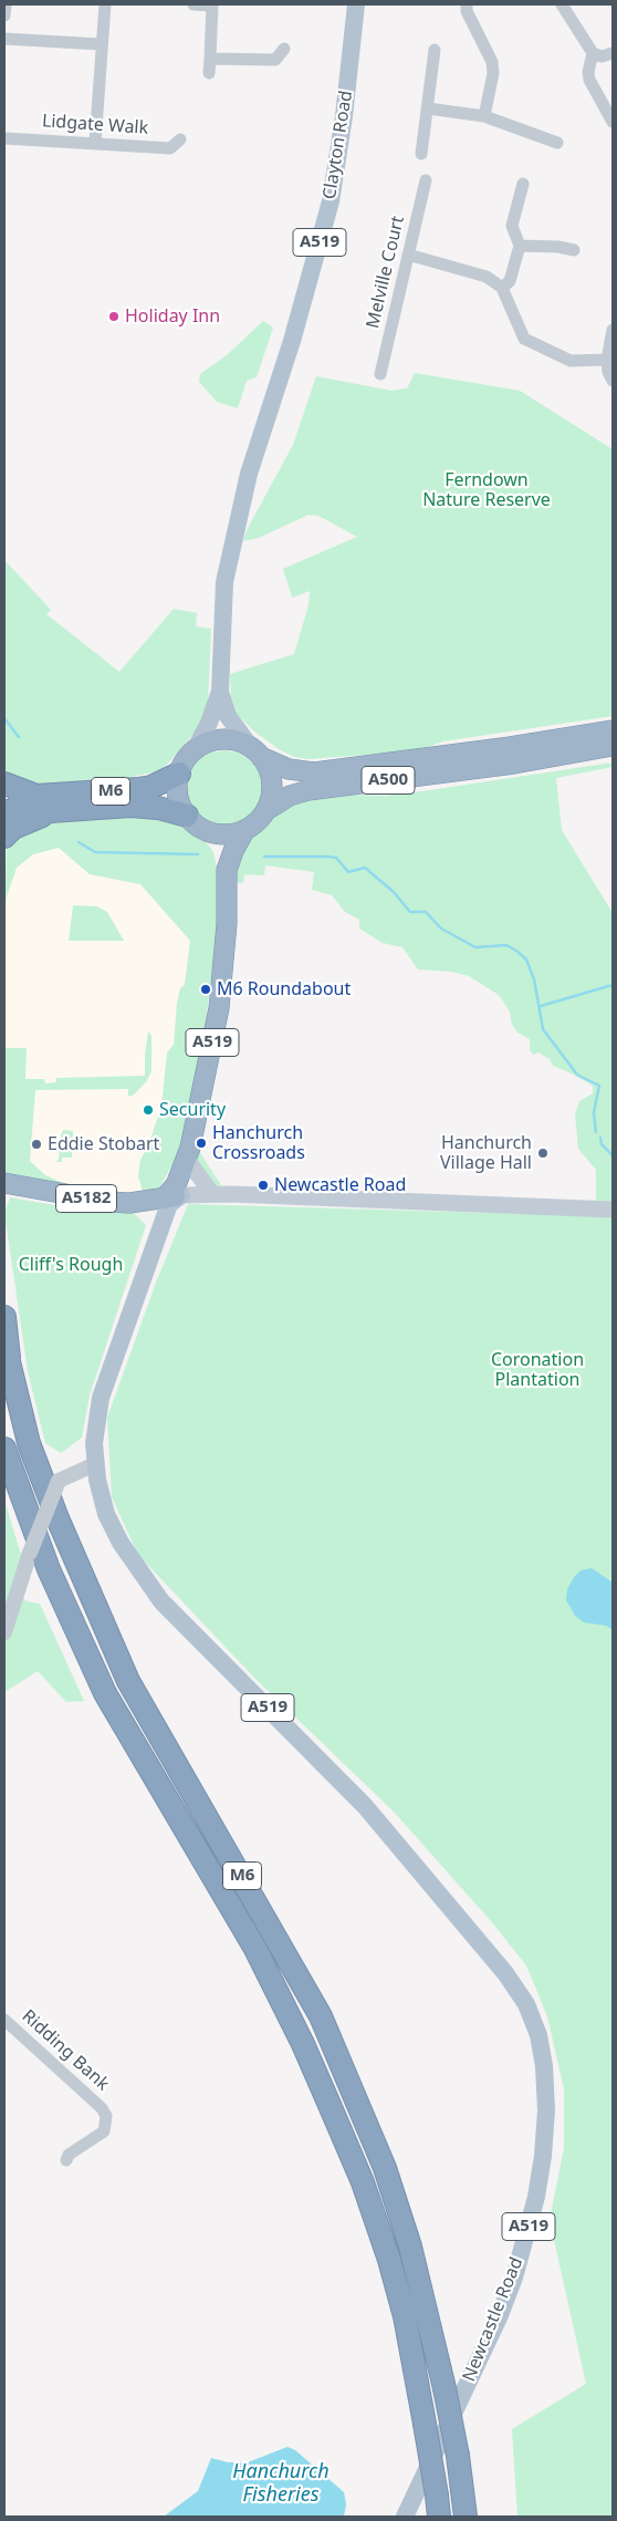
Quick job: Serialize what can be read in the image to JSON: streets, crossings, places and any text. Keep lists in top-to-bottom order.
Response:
{
  "streets": {
    "highway": [
      "A519",
      "A500",
      "M6",
      "A5182"
    ],
    "main road": ["Clayton Road", "Newcastle Road"],
    "street": ["Lidgate Walk", "Melville Court", "Ridding Bank"]
  },
  "crossings": [
    ["Clayton Road", "A519"],
    ["A519", "A500"],
    ["A519", "M6"],
    ["A519", "A5182"],
    ["A519", "Newcastle Road"],
    ["A500", "M6"]
  ],
  "water": ["Hanchurch Fisheries"],
  "parks": ["Ferndown Nature Reserve", "Cliff's Rough", "Coronation Plantation"],
  "places": [
    "Holiday Inn",
    "M6 Roundabout",
    "Security",
    "Hanchurch Crossroads",
    "Eddie Stobart",
    "Hanchurch Village Hall",
    "Newcastle Road"
  ]
}
